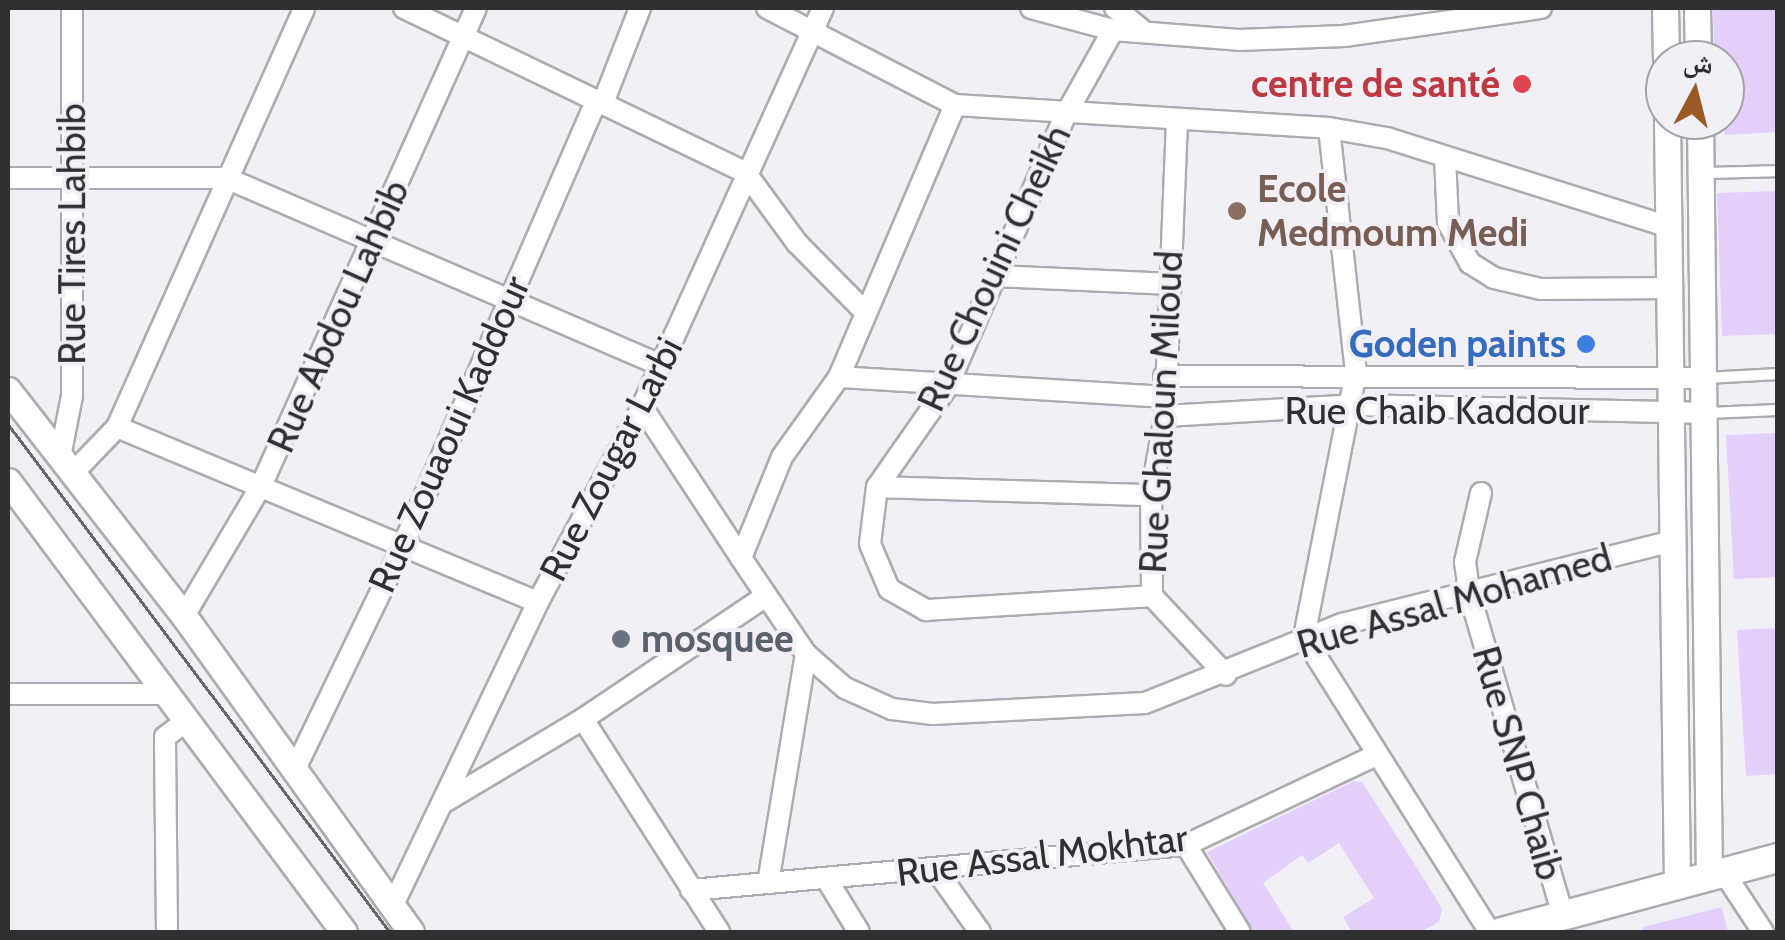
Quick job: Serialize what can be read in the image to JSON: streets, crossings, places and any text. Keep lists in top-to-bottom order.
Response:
{
  "streets": {
    "street": [
      "Rue Tires Lahbib",
      "Rue Chouini Cheikh",
      "Rue Abdou Lahbib",
      "Rue Chaib Kaddour",
      "Rue Ghaloun Miloud",
      "Rue Zouaoui Kaddour",
      "Rue Zougar Larbi",
      "Rue Assal Mohamed",
      "Rue SNP Chaib",
      "Rue Assal Mokhtar"
    ]
  },
  "crossings": [
    ["Rue Chouini Cheikh", "Rue Chaib Kaddour"],
    ["Rue Chouini Cheikh", "Rue Ghaloun Miloud"],
    ["Rue Chaib Kaddour", "Rue Ghaloun Miloud"],
    ["Rue Ghaloun Miloud", "Rue Assal Mohamed"],
    ["Rue Zougar Larbi", "Rue Assal Mohamed"],
    ["Rue Assal Mohamed", "Rue SNP Chaib"]
  ],
  "places": [
    "centre de santé",
    "Ecole Medmoum Medi",
    "Goden paints",
    "mosquee"
  ],
  "north": "top"
}
